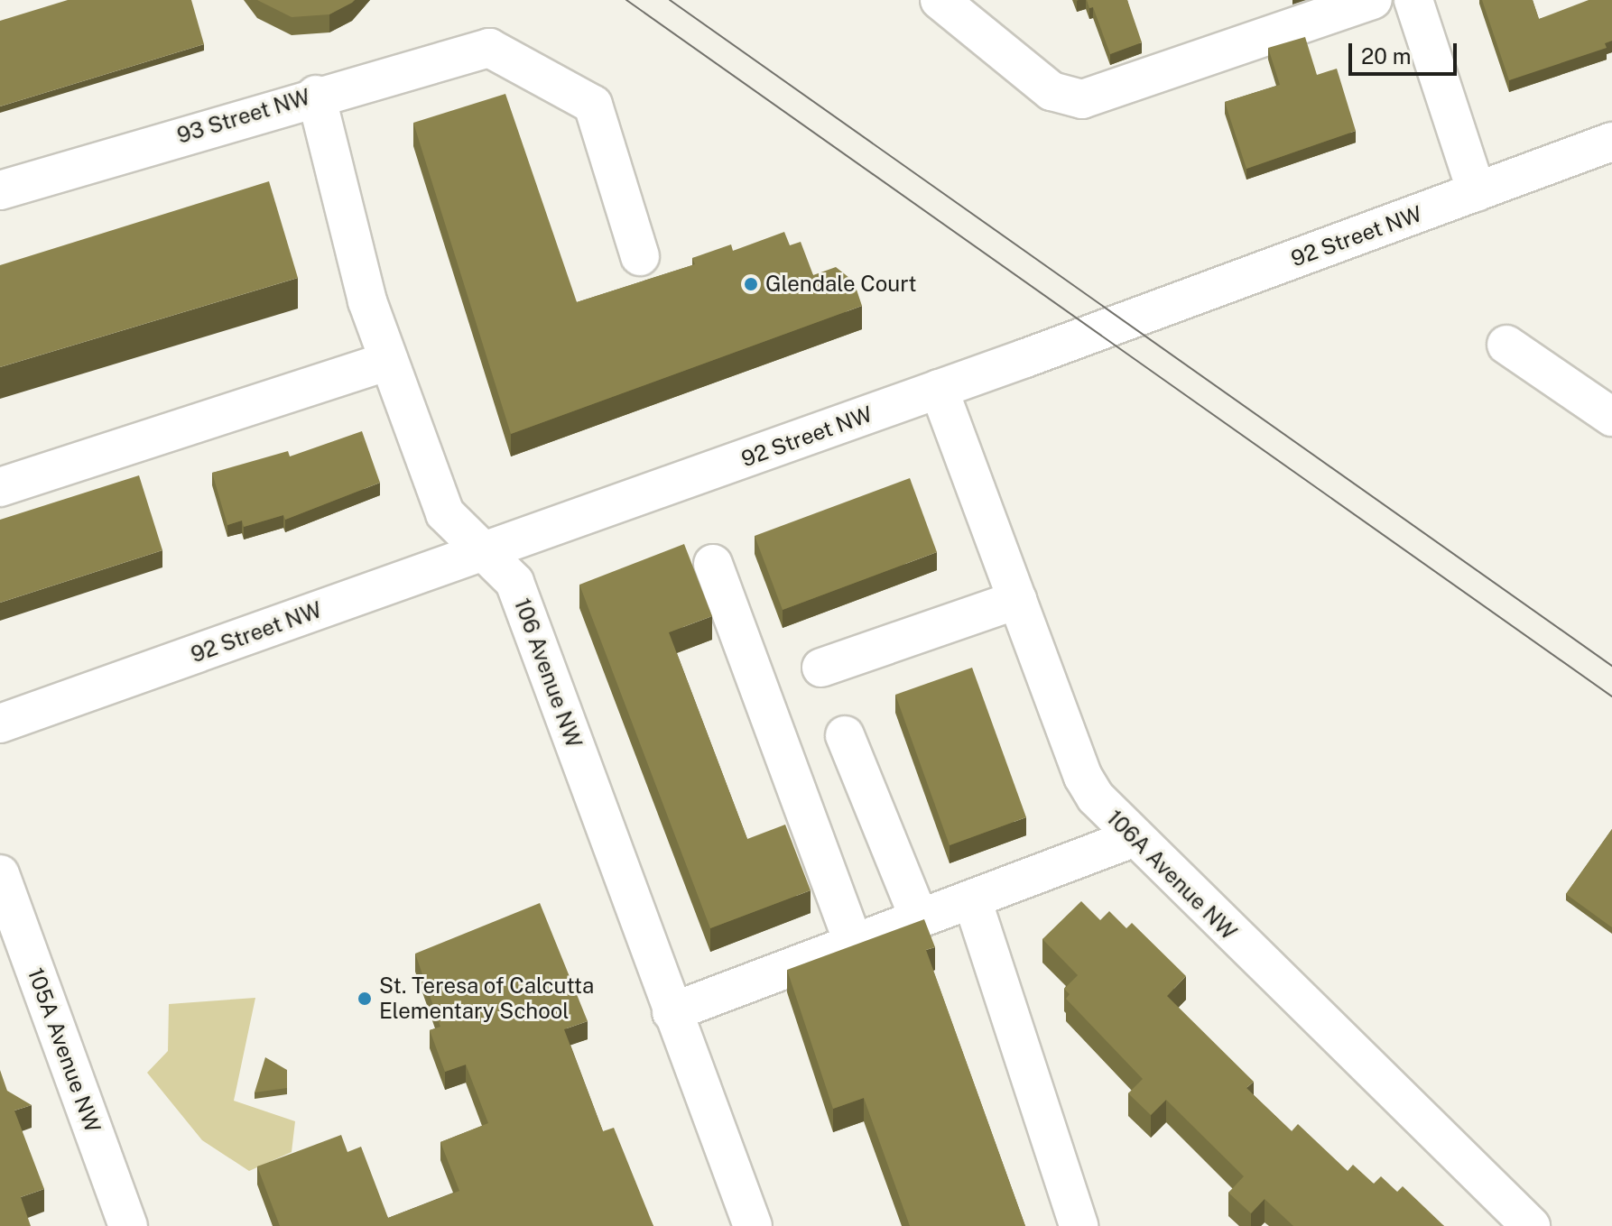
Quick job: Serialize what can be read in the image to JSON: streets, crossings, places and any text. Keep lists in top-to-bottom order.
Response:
{
  "streets": {
    "street": [
      "93 Street NW",
      "92 Street NW",
      "106 Avenue NW",
      "106A Avenue NW",
      "105A Avenue NW"
    ]
  },
  "crossings": [
    ["93 Street NW", "106 Avenue NW"],
    ["92 Street NW", "106 Avenue NW"],
    ["92 Street NW", "106A Avenue NW"]
  ],
  "places": ["Glendale Court", "St. Teresa of Calcutta Elementary School"],
  "scale_bar": "20 m"
}
